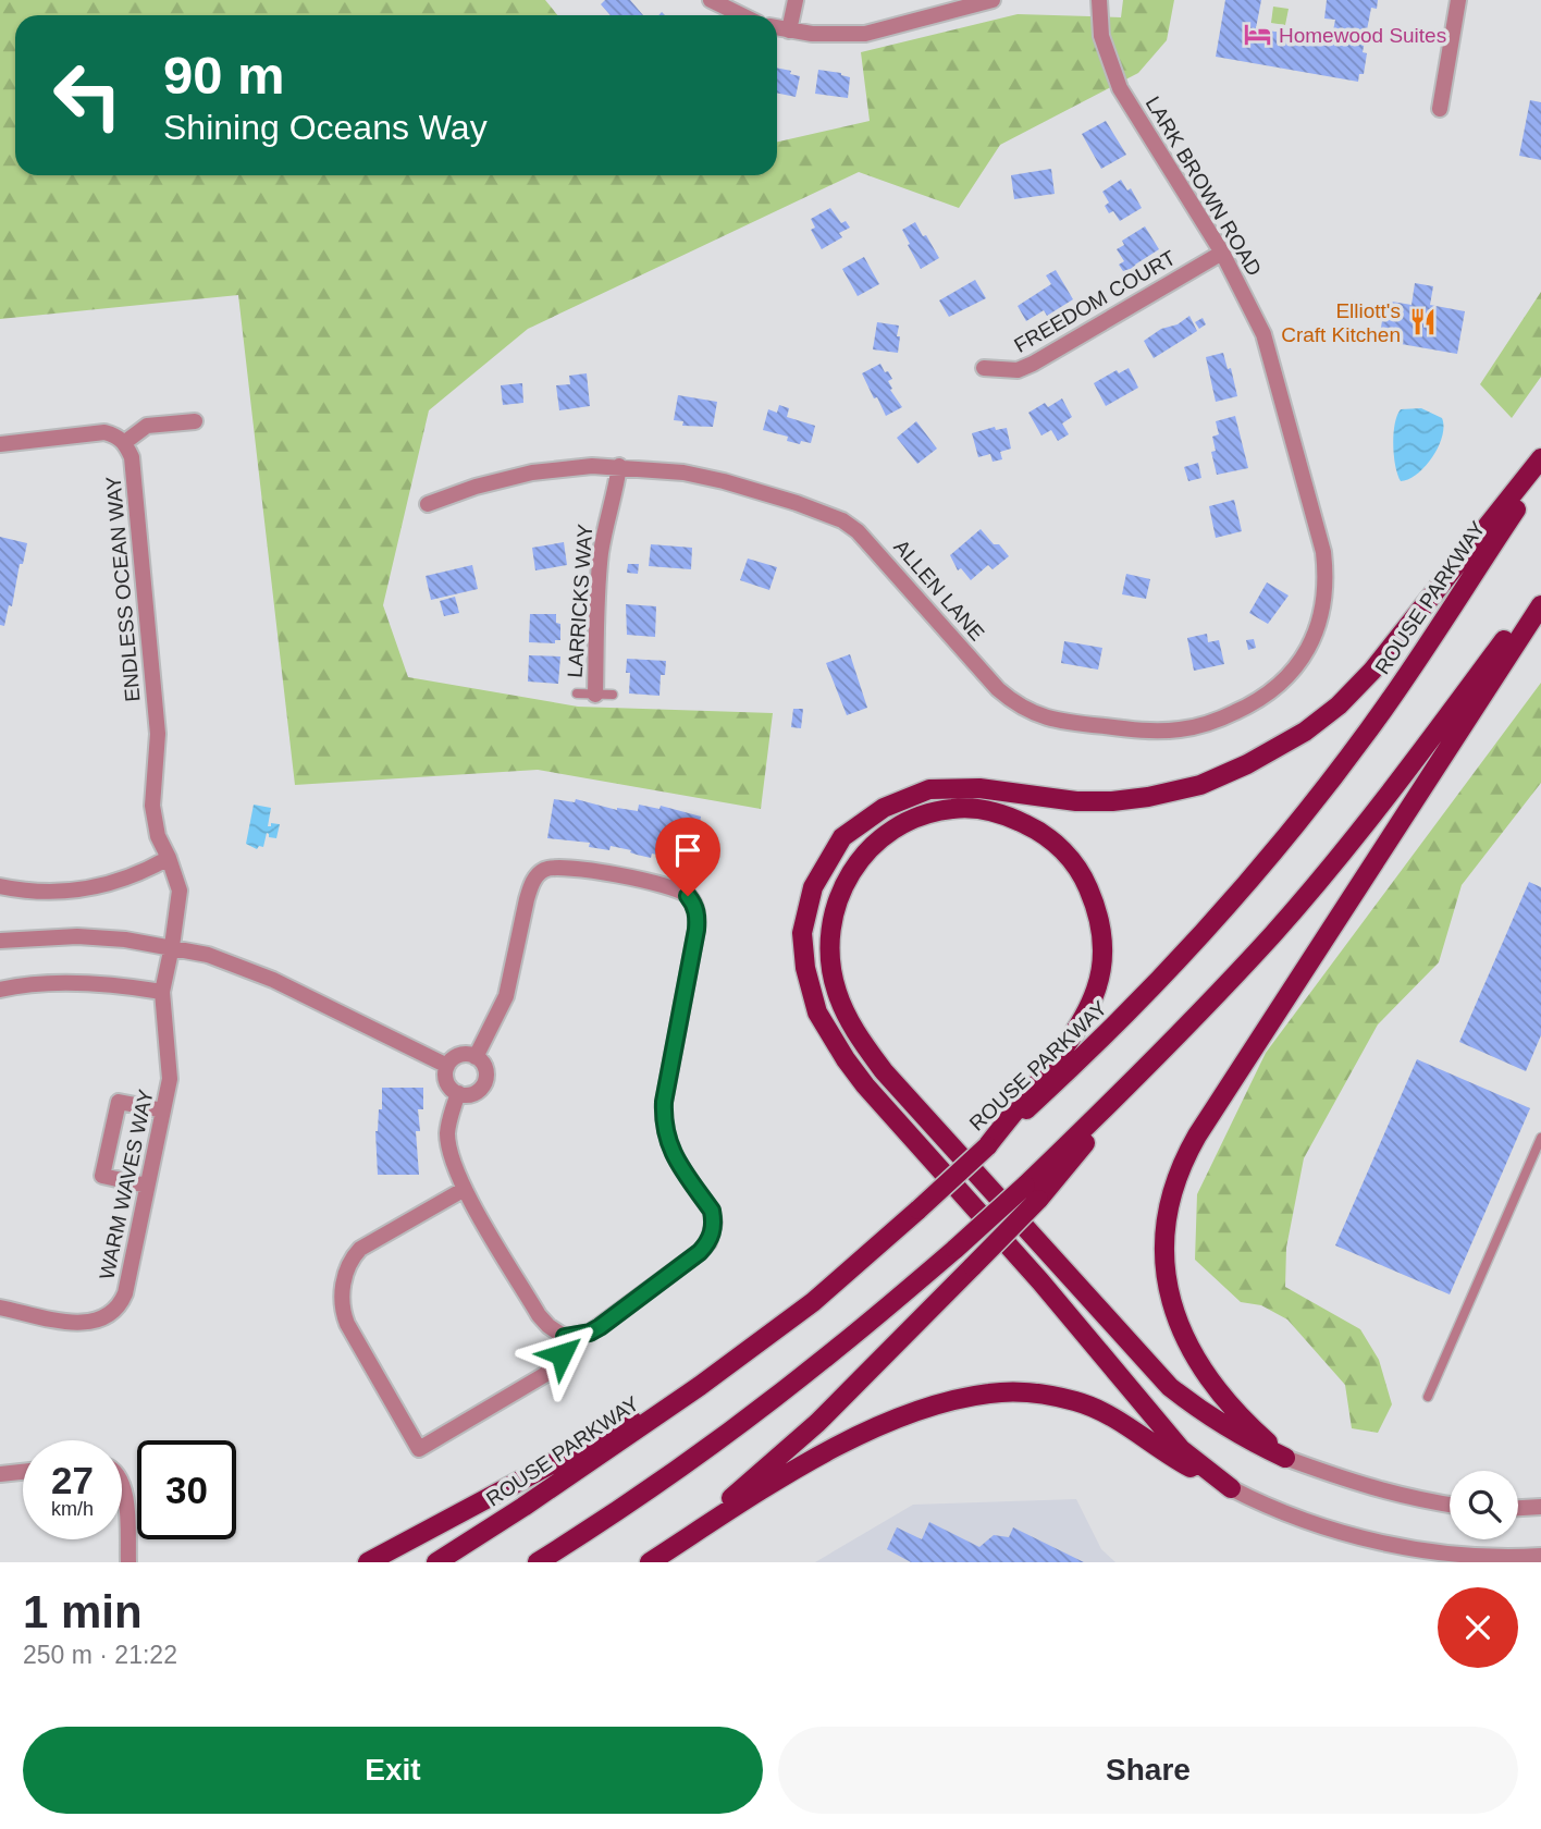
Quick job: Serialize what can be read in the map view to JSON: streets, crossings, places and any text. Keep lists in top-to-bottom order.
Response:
{
  "streets": {
    "main road": ["ROUSE PARKWAY"],
    "street": [
      "LARK BROWN ROAD",
      "FREEDOM COURT",
      "ENDLESS OCEAN WAY",
      "ALLEN LANE",
      "LARRICKS WAY",
      "WARM WAVES WAY"
    ]
  },
  "crossings": [
    ["LARK BROWN ROAD", "FREEDOM COURT"],
    ["LARK BROWN ROAD", "ALLEN LANE"],
    ["ENDLESS OCEAN WAY", "WARM WAVES WAY"],
    ["ALLEN LANE", "LARRICKS WAY"]
  ],
  "places": {
    "hotel": ["Homewood Suites"],
    "restaurant": ["Elliott's Craft Kitchen"]
  },
  "page": {
    "turn": ["90 m", "Shining Oceans Way"],
    "speed": "27 km/h",
    "limit": "30",
    "heading": ["1 min", "250 m · 21:22"],
    "buttons": ["Exit", "Share"]
  }
}
